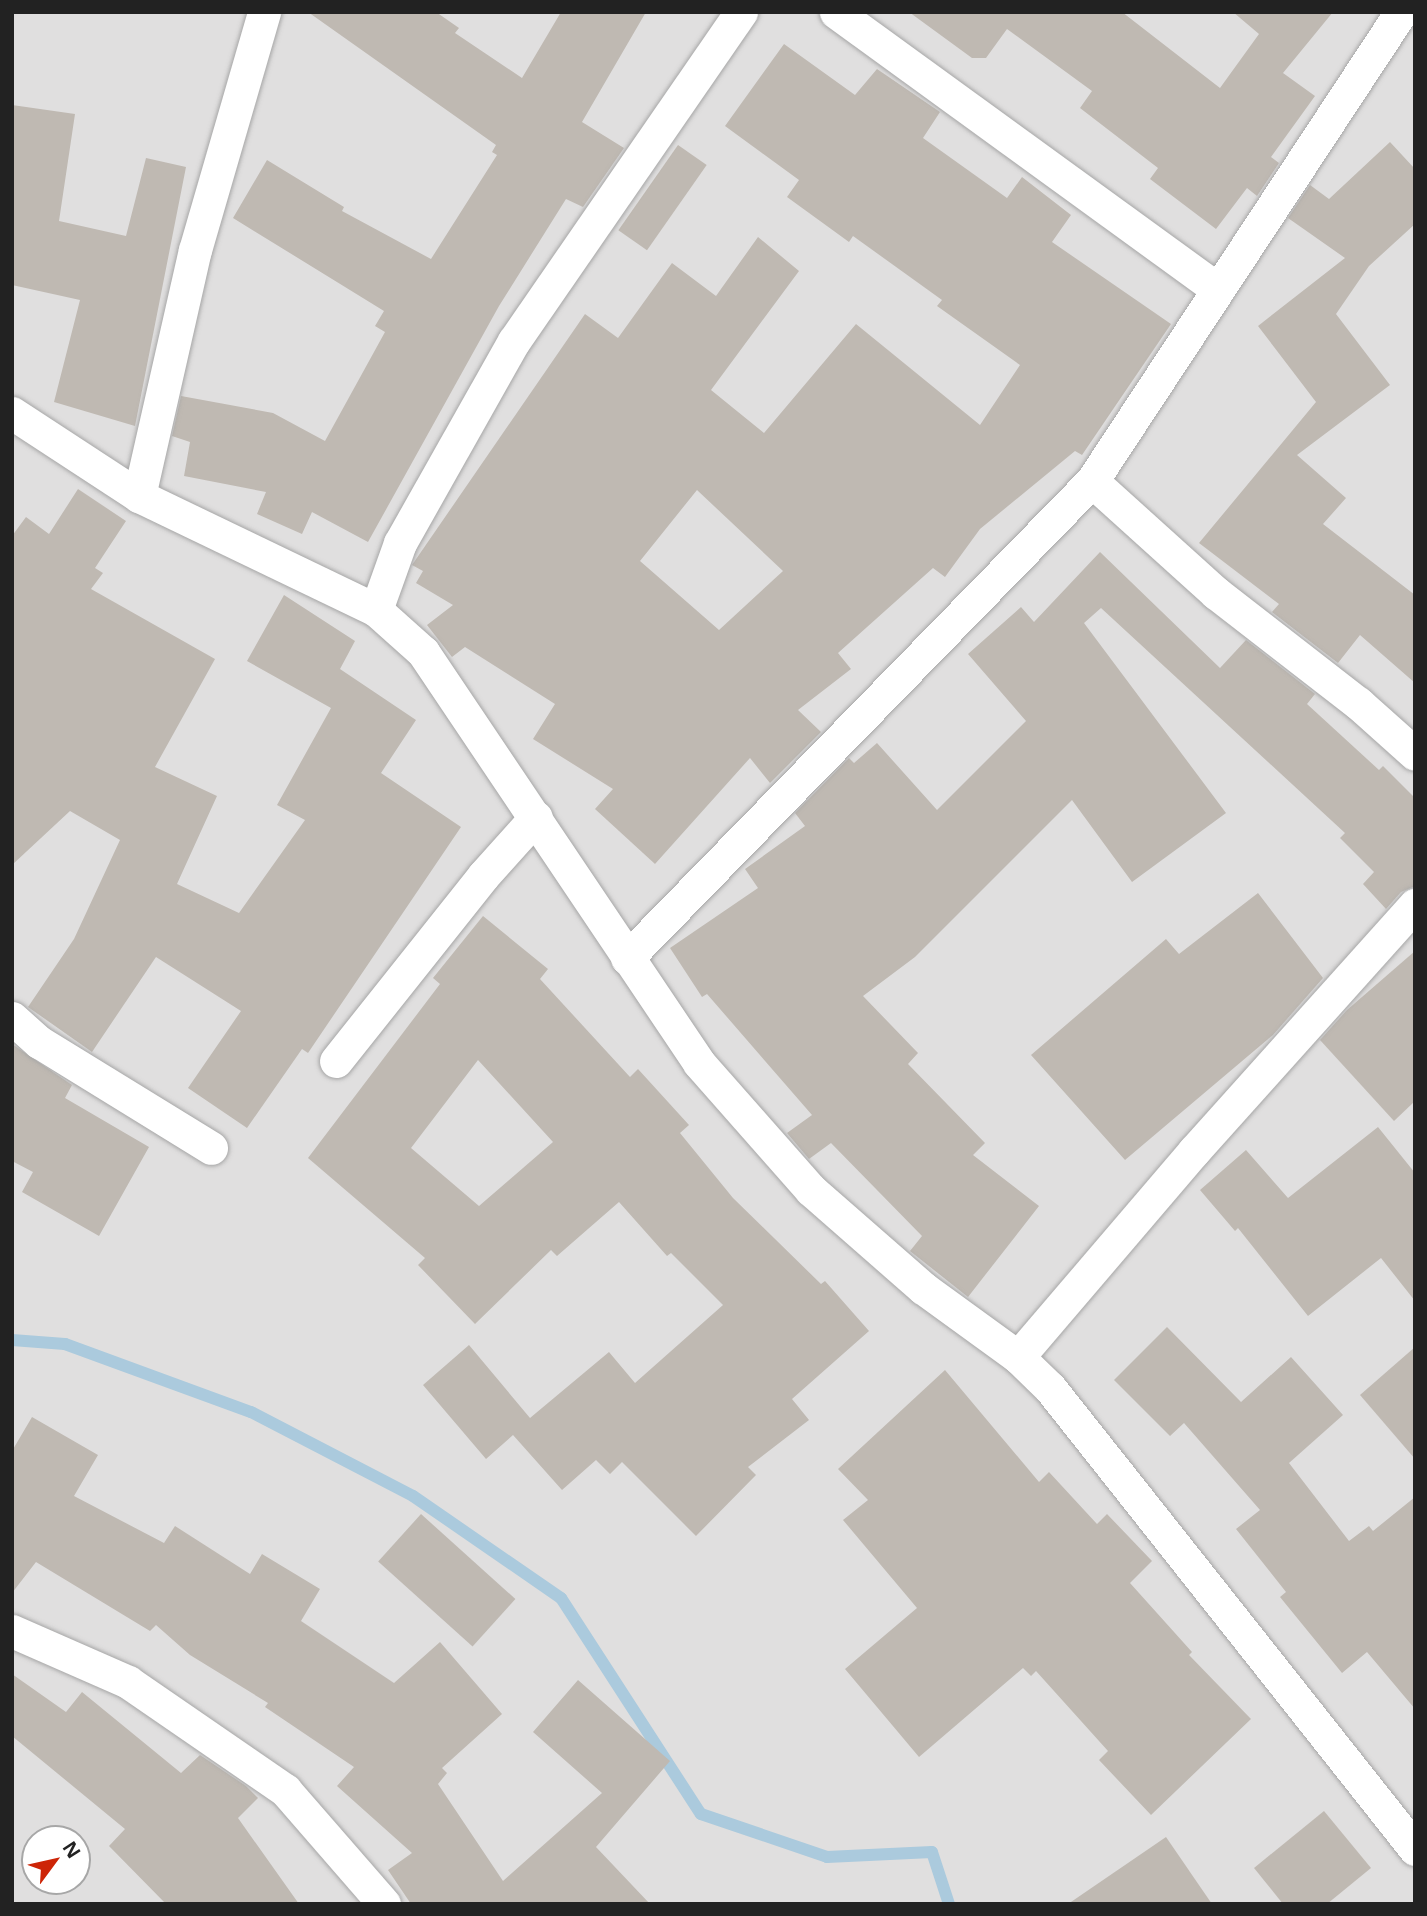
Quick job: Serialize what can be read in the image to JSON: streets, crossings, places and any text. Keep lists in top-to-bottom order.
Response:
{
  "north": "top right"
}
